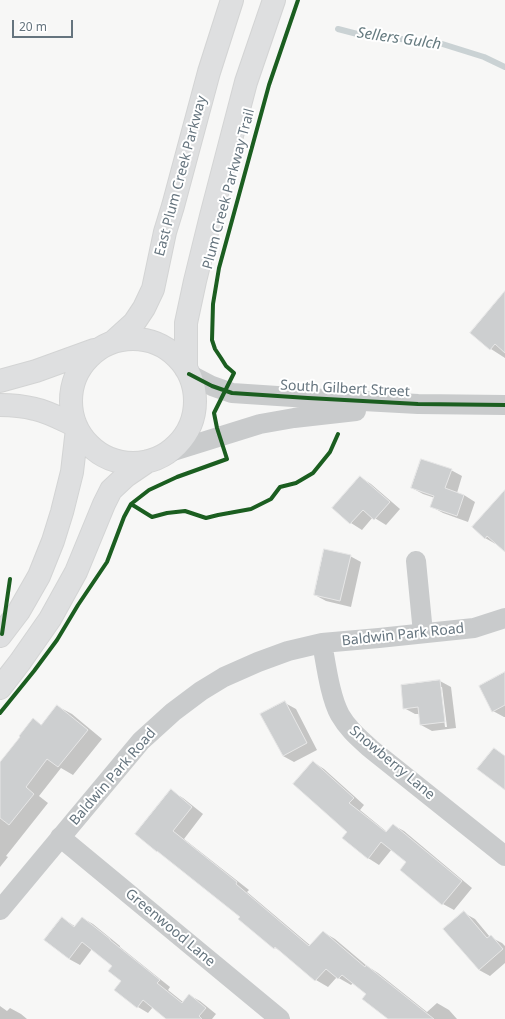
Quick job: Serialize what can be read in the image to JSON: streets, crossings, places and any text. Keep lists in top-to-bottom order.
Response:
{
  "streets": {
    "main road": ["East Plum Creek Parkway"],
    "street": [
      "South Gilbert Street",
      "Baldwin Park Road",
      "Snowberry Lane",
      "Greenwood Lane"
    ],
    "cycle path": ["Plum Creek Parkway Trail"]
  },
  "crossings": [
    ["East Plum Creek Parkway", "South Gilbert Street"],
    ["Baldwin Park Road", "Snowberry Lane"],
    ["Baldwin Park Road", "Greenwood Lane"]
  ],
  "water": ["Sellers Gulch"],
  "scale_bar": "20 m"
}
